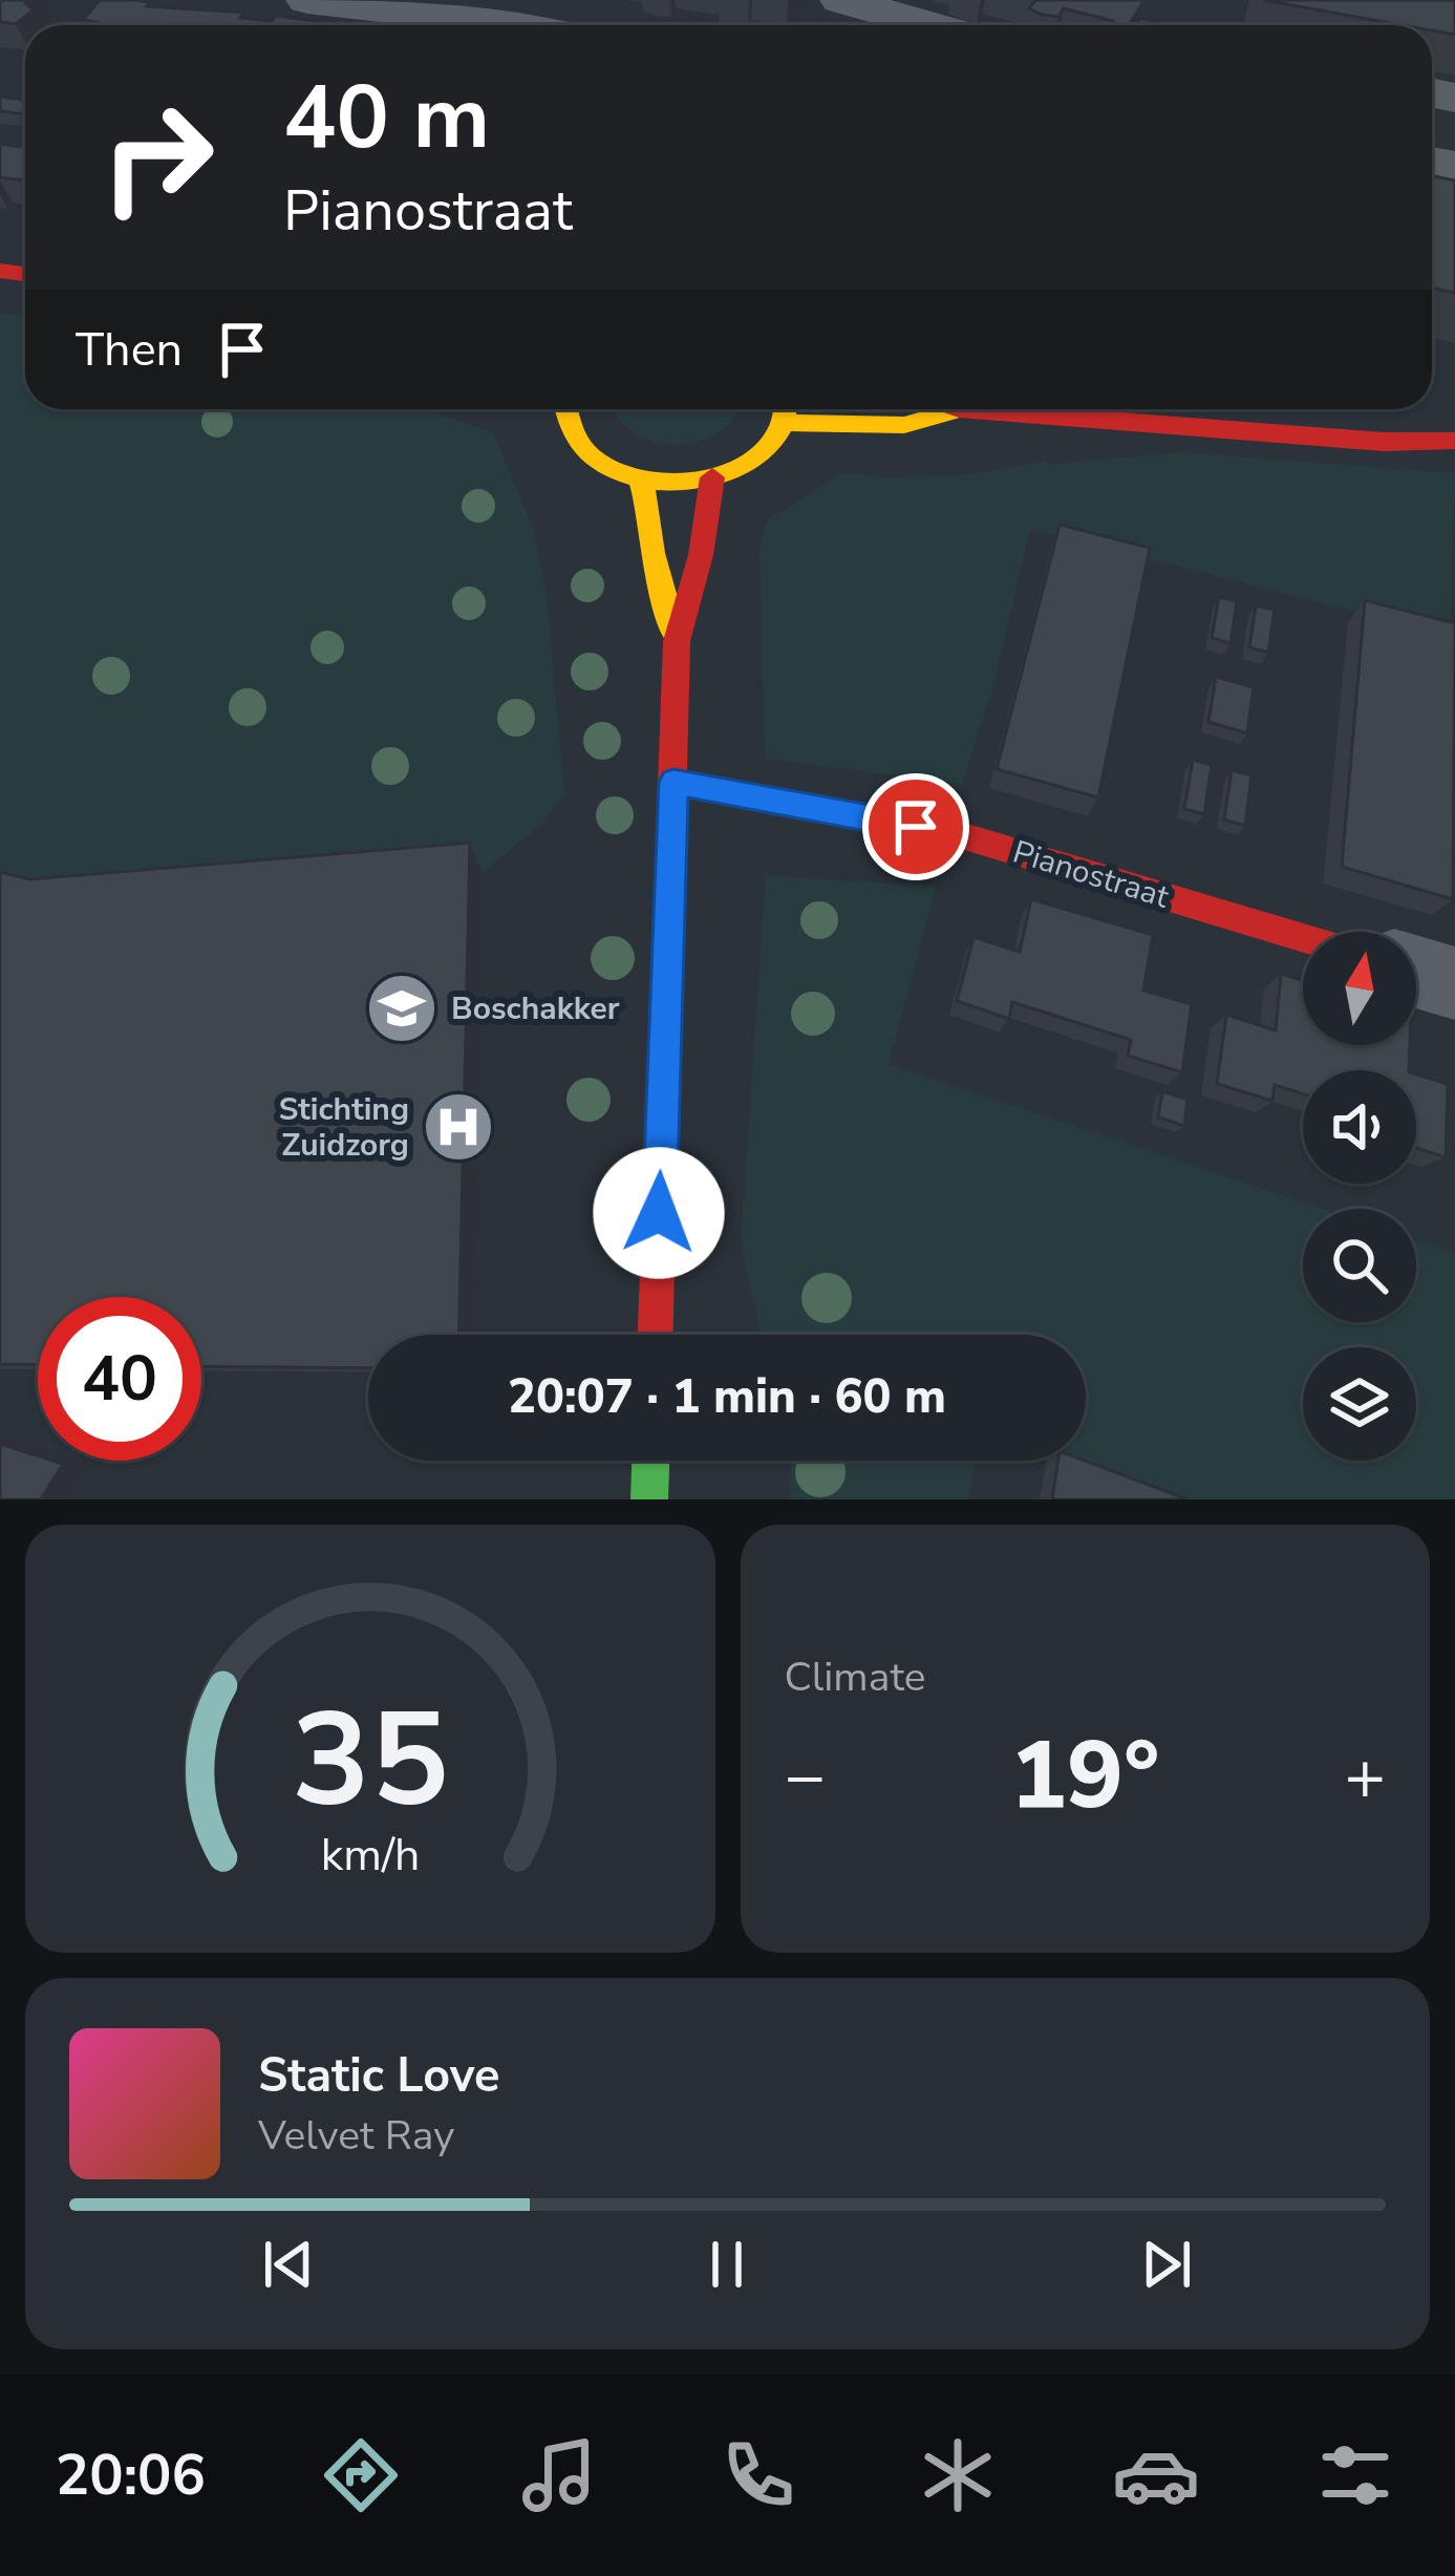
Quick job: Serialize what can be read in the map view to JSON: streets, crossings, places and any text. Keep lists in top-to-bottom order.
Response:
{
  "streets": {
    "street": ["Pianostraat"]
  },
  "places": {
    "school or university": ["Boschakker"],
    "hospital": ["Stichting Zuidzorg"]
  },
  "north": "top",
  "page": {
    "turn": ["40 m", "Pianostraat"],
    "then": "Then",
    "limit": "40",
    "trip": "20:07 · 1 min · 60 m",
    "tile": "Climate",
    "heat": ["−", "19°", "+"],
    "song": ["Static Love", "Velvet Ray"],
    "tabs": "20:06",
    "gauge": ["35", "km/h"]
  }
}
